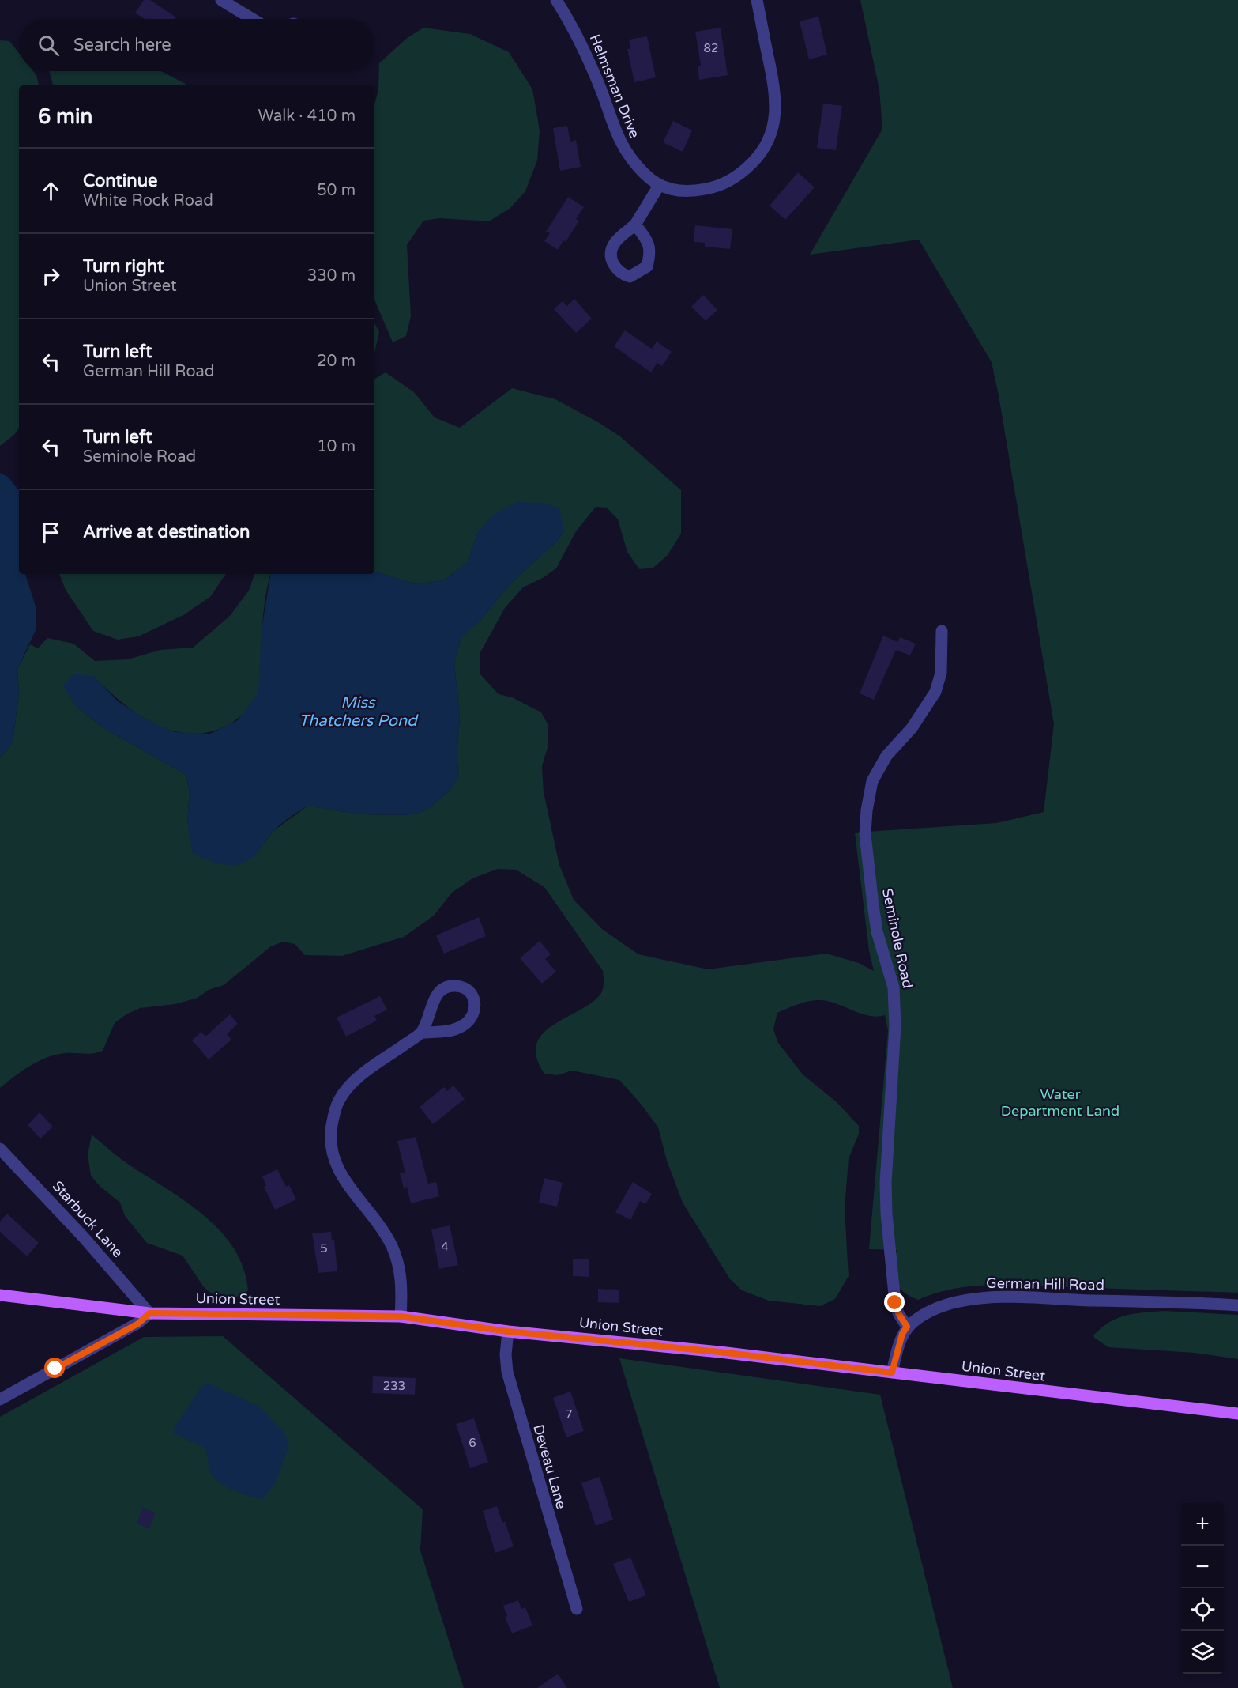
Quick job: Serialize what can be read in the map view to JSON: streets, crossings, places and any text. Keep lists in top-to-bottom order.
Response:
{
  "streets": {
    "main road": ["Union Street"],
    "street": [
      "Helmsman Drive",
      "Seminole Road",
      "Starbuck Lane",
      "German Hill Road",
      "Deveau Lane"
    ]
  },
  "crossings": [
    ["Seminole Road", "German Hill Road"],
    ["Starbuck Lane", "Union Street"],
    ["Union Street", "Deveau Lane"]
  ],
  "water": ["Miss Thatchers Pond"],
  "parks": ["Water Department Land"],
  "house_numbers": [
    "82",
    "4",
    "5",
    "233",
    "7",
    "6"
  ],
  "page": {
    "search": "Search here",
    "heading": ["6 min", "Walk · 410 m"],
    "list": [
      ["Continue", "White Rock Road", "50 m"],
      ["Turn right", "Union Street", "330 m"],
      ["Turn left", "German Hill Road", "20 m"],
      ["Turn left", "Seminole Road", "10 m"],
      "Arrive at destination"
    ],
    "map_buttons": ["+", "−"]
  }
}
